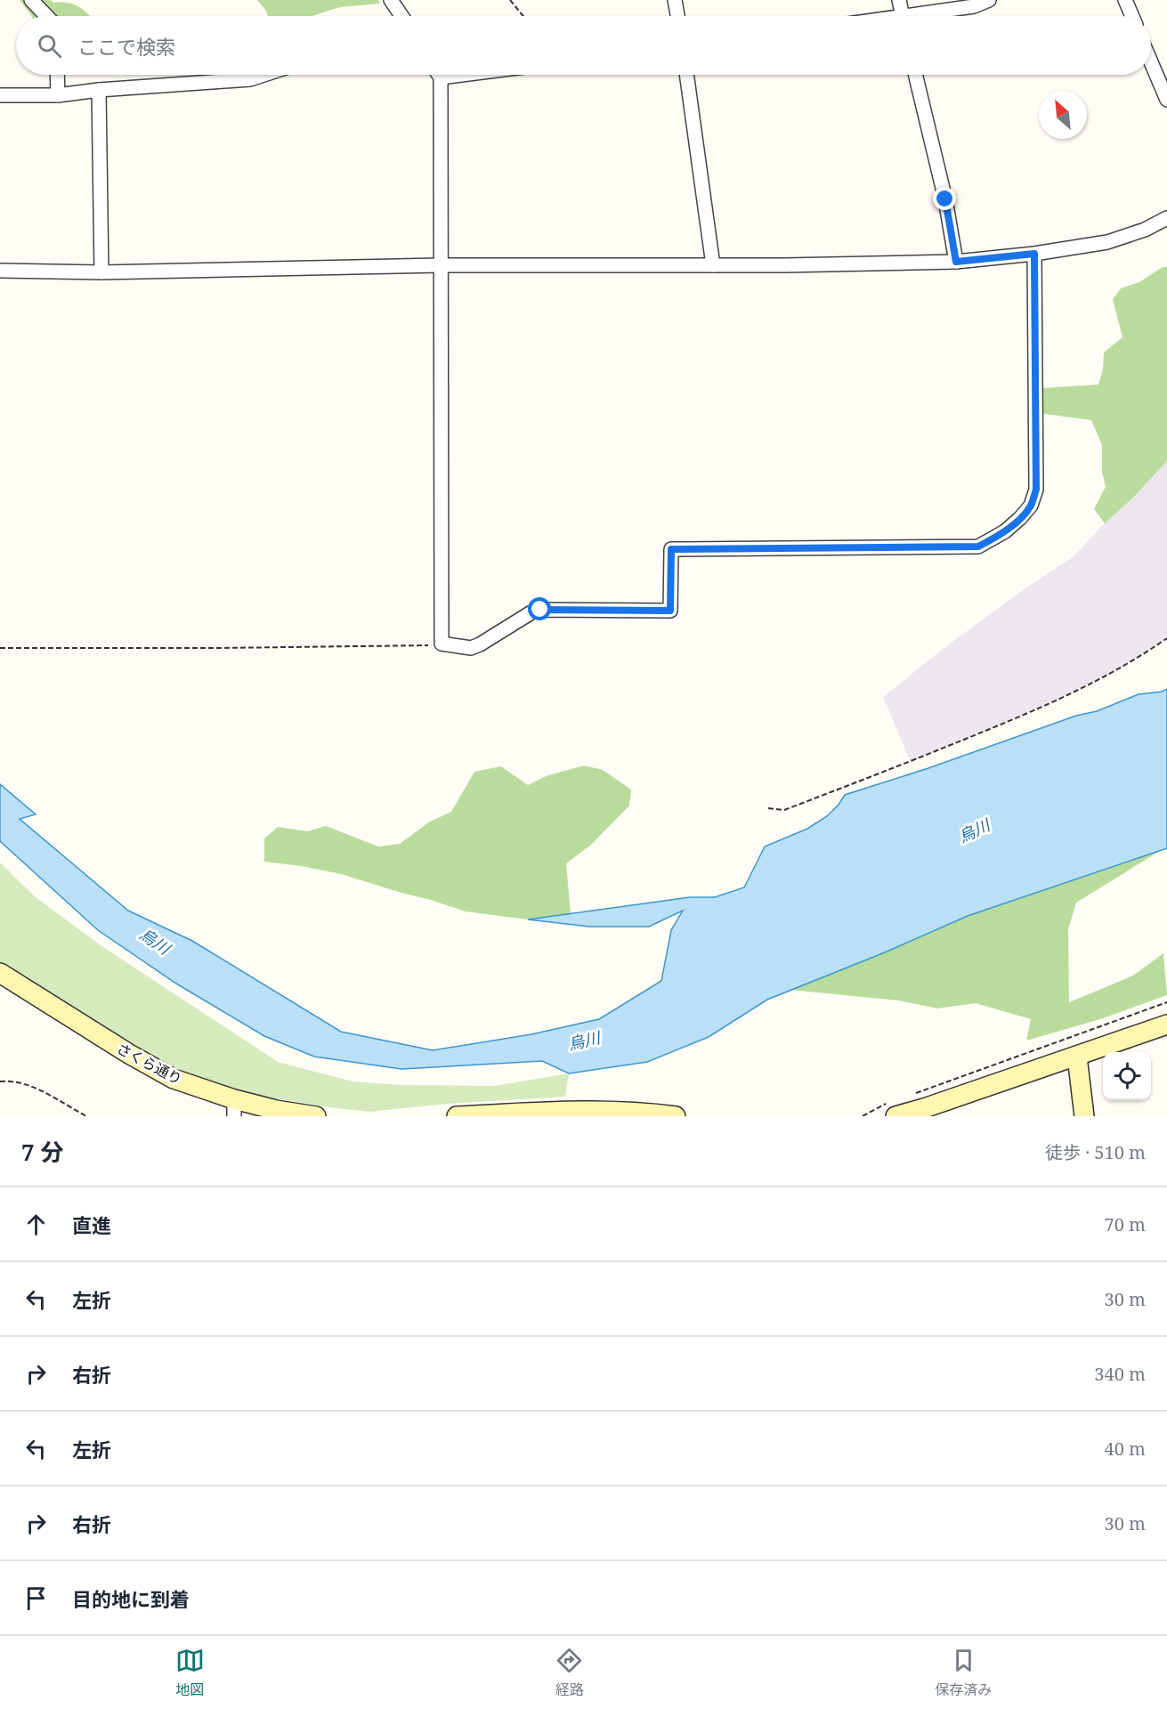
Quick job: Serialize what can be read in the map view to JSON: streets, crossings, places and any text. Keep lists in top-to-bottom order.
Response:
{
  "streets": {
    "street": ["さくら通り"]
  },
  "water": ["烏川"],
  "north": "top left",
  "page": {
    "search": "ここで検索",
    "heading": ["7 分", "徒歩 · 510 m"],
    "list": [
      ["直進", "70 m"],
      ["左折", "30 m"],
      ["右折", "340 m"],
      ["左折", "40 m"],
      ["右折", "30 m"],
      "目的地に到着"
    ],
    "nav": ["地図", "経路", "保存済み"]
  }
}
